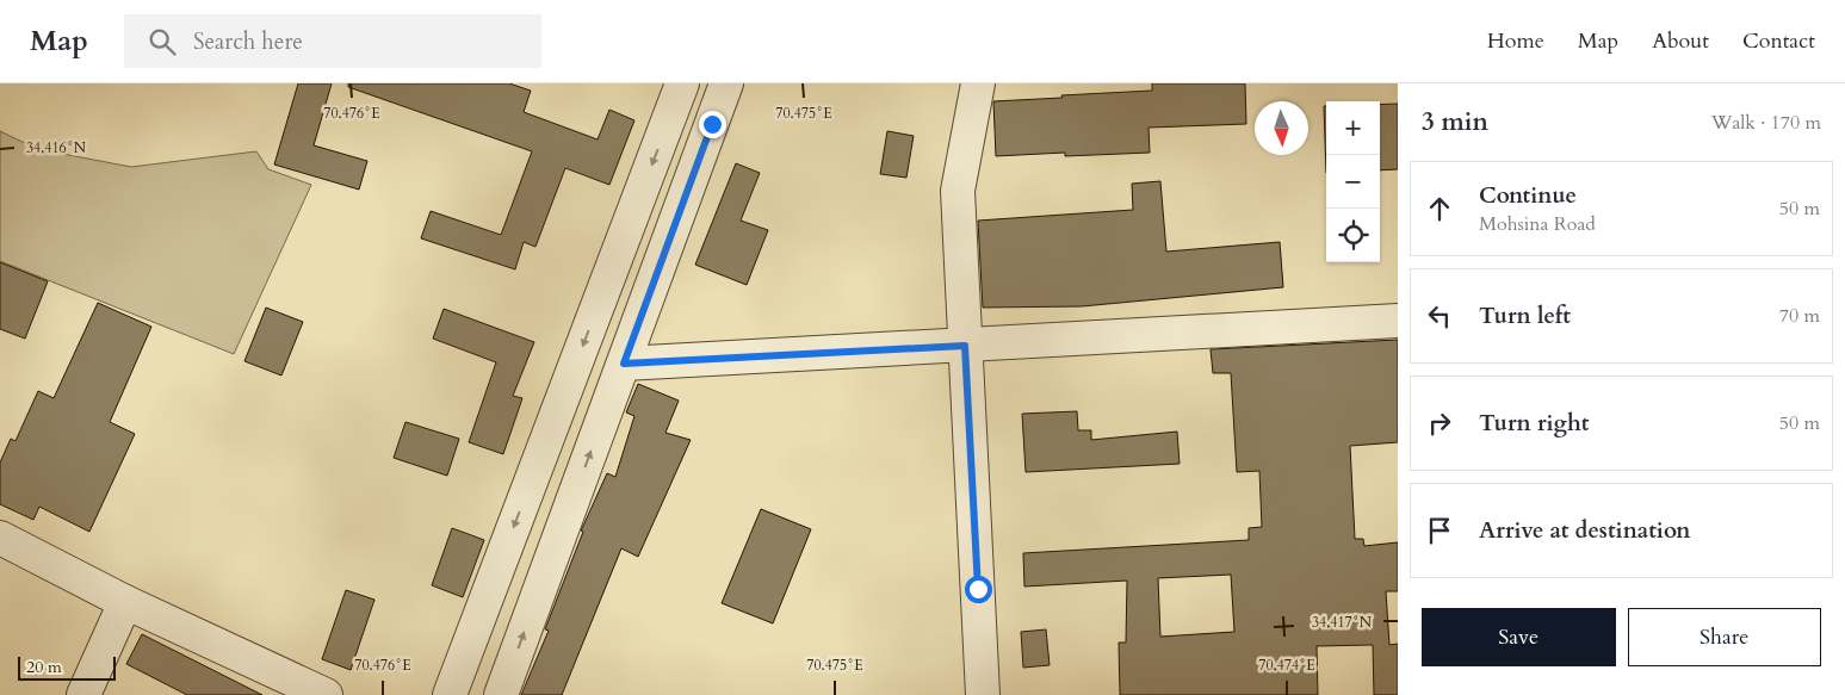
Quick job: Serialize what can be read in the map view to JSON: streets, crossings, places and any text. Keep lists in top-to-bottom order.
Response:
{
  "scale_bar": "20 m",
  "north": "bottom",
  "page": {
    "header": "Map",
    "search": "Search here",
    "nav": [
      "Home",
      "Map",
      "About",
      "Contact"
    ],
    "heading": ["3 min", "Walk · 170 m"],
    "map_buttons": ["+", "−"],
    "list": [
      ["Continue", "Mohsina Road", "50 m"],
      ["Turn left", "70 m"],
      ["Turn right", "50 m"],
      "Arrive at destination"
    ],
    "buttons": ["Save", "Share"],
    "scale": "20 m"
  },
  "coordinates": [
    "70.476°E",
    "70.475°E",
    "34.416°N",
    "34.417°N",
    "70.474°E"
  ]
}
